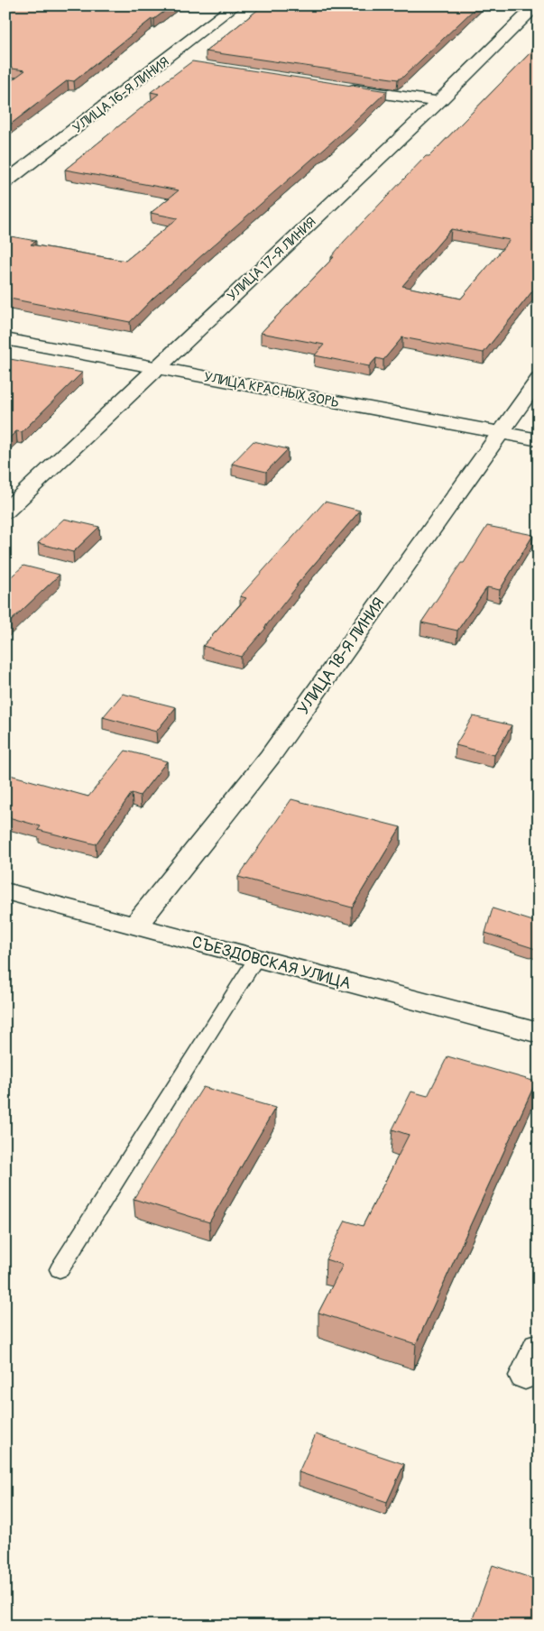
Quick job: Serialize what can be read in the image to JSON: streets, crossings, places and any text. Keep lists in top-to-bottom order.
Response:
{
  "streets": {
    "street": [
      "УЛИЦА 16-Я ЛИНИЯ",
      "УЛИЦА 17-Я ЛИНИЯ",
      "УЛИЦА КРАСНЫХ ЗОРЬ",
      "УЛИЦА 18-Я ЛИНИЯ",
      "СЪЕЗДОВСКАЯ УЛИЦА"
    ]
  },
  "crossings": [
    ["УЛИЦА 17-Я ЛИНИЯ", "УЛИЦА КРАСНЫХ ЗОРЬ"],
    ["УЛИЦА КРАСНЫХ ЗОРЬ", "УЛИЦА 18-Я ЛИНИЯ"],
    ["УЛИЦА 18-Я ЛИНИЯ", "СЪЕЗДОВСКАЯ УЛИЦА"]
  ]
}
